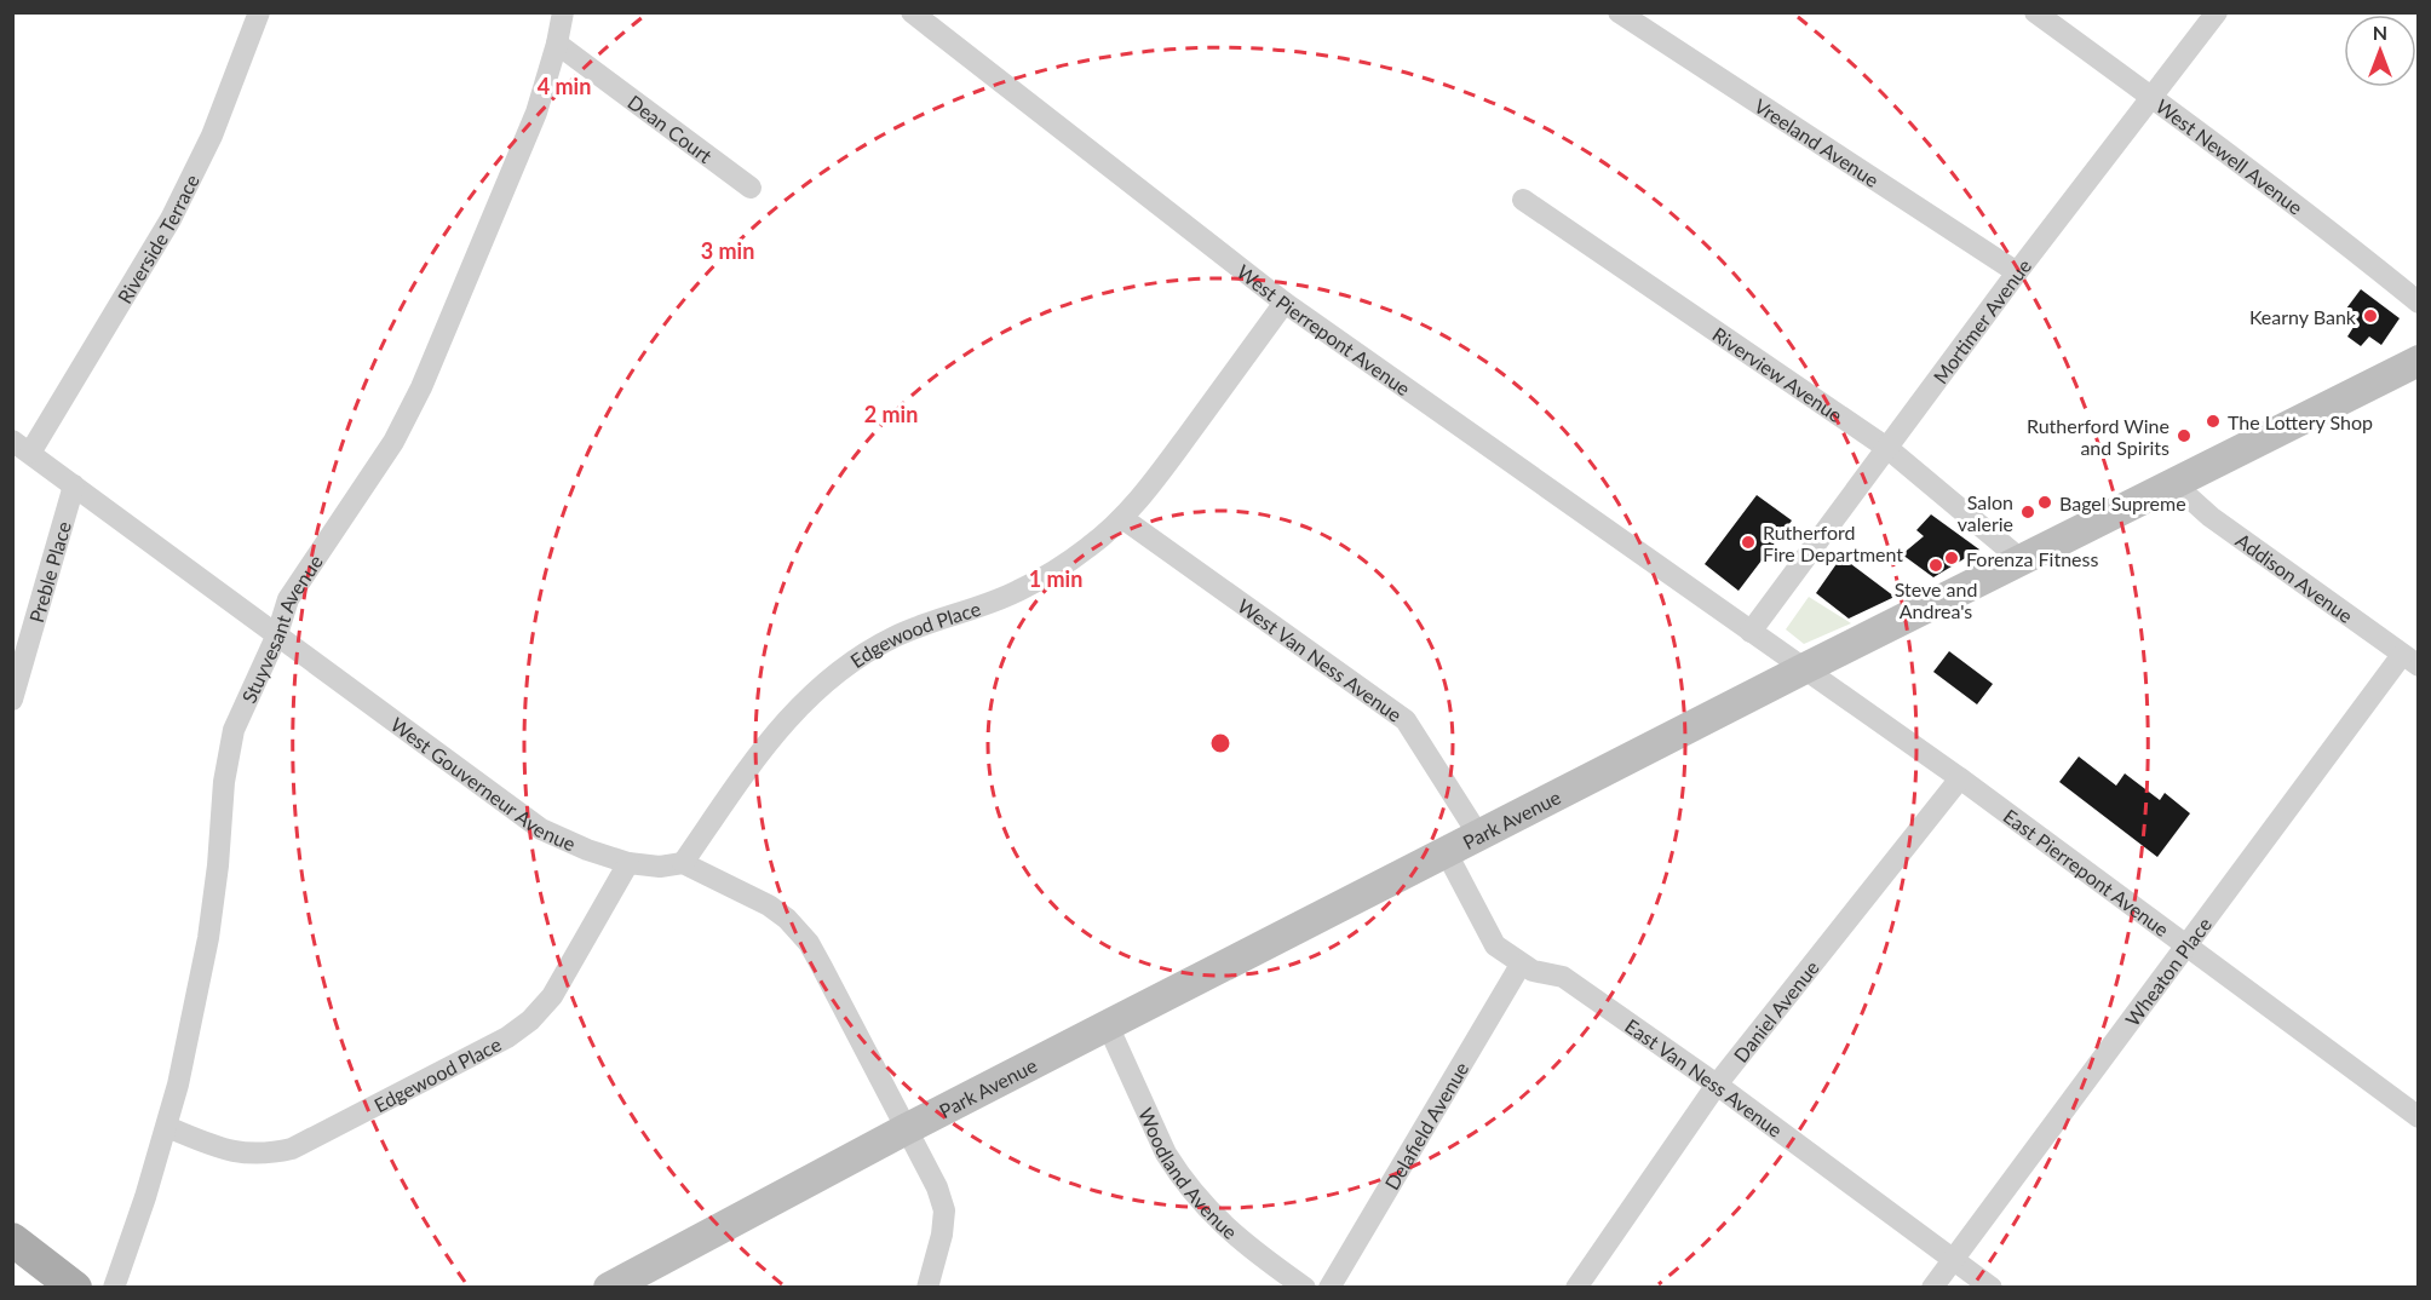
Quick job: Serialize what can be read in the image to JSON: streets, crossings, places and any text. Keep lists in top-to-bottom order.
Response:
{
  "streets": {
    "street": [
      "Dean Court",
      "Vreeland Avenue",
      "West Newell Avenue",
      "Riverside Terrace",
      "Mortimer Avenue",
      "West Pierrepont Avenue",
      "Riverview Avenue",
      "Preble Place",
      "Addison Avenue",
      "Stuyvesant Avenue",
      "Edgewood Place",
      "West Van Ness Avenue",
      "West Gouverneur Avenue",
      "Park Avenue",
      "East Pierrepont Avenue",
      "Wheaton Place",
      "Daniel Avenue",
      "East Van Ness Avenue",
      "Delafield Avenue",
      "Woodland Avenue"
    ]
  },
  "crossings": [
    ["Dean Court", "Stuyvesant Avenue"],
    ["Vreeland Avenue", "Mortimer Avenue"],
    ["West Newell Avenue", "Mortimer Avenue"],
    ["Riverside Terrace", "West Gouverneur Avenue"],
    ["Mortimer Avenue", "West Pierrepont Avenue"],
    ["Mortimer Avenue", "Riverview Avenue"],
    ["Mortimer Avenue", "East Pierrepont Avenue"],
    ["West Pierrepont Avenue", "Edgewood Place"],
    ["West Pierrepont Avenue", "East Pierrepont Avenue"],
    ["Riverview Avenue", "Park Avenue"],
    ["Preble Place", "West Gouverneur Avenue"],
    ["Addison Avenue", "Park Avenue"],
    ["Addison Avenue", "Wheaton Place"],
    ["Stuyvesant Avenue", "Edgewood Place"],
    ["Stuyvesant Avenue", "West Gouverneur Avenue"],
    ["Edgewood Place", "West Van Ness Avenue"],
    ["Edgewood Place", "West Gouverneur Avenue"],
    ["West Van Ness Avenue", "Park Avenue"],
    ["West Gouverneur Avenue", "Park Avenue"],
    ["Park Avenue", "East Pierrepont Avenue"],
    ["Park Avenue", "East Van Ness Avenue"],
    ["Park Avenue", "Woodland Avenue"],
    ["East Pierrepont Avenue", "Wheaton Place"],
    ["East Pierrepont Avenue", "Daniel Avenue"],
    ["Wheaton Place", "East Van Ness Avenue"],
    ["Daniel Avenue", "East Van Ness Avenue"],
    ["East Van Ness Avenue", "Delafield Avenue"]
  ],
  "places": [
    "Kearny Bank",
    "The Lottery Shop",
    "Rutherford Wine and Spirits",
    "Bagel Supreme",
    "Salon valerie",
    "Rutherford Fire Department",
    "Forenza Fitness",
    "Steve and Andrea's"
  ],
  "north": "top",
  "rings": [
    "4 min",
    "3 min",
    "2 min",
    "1 min"
  ]
}
